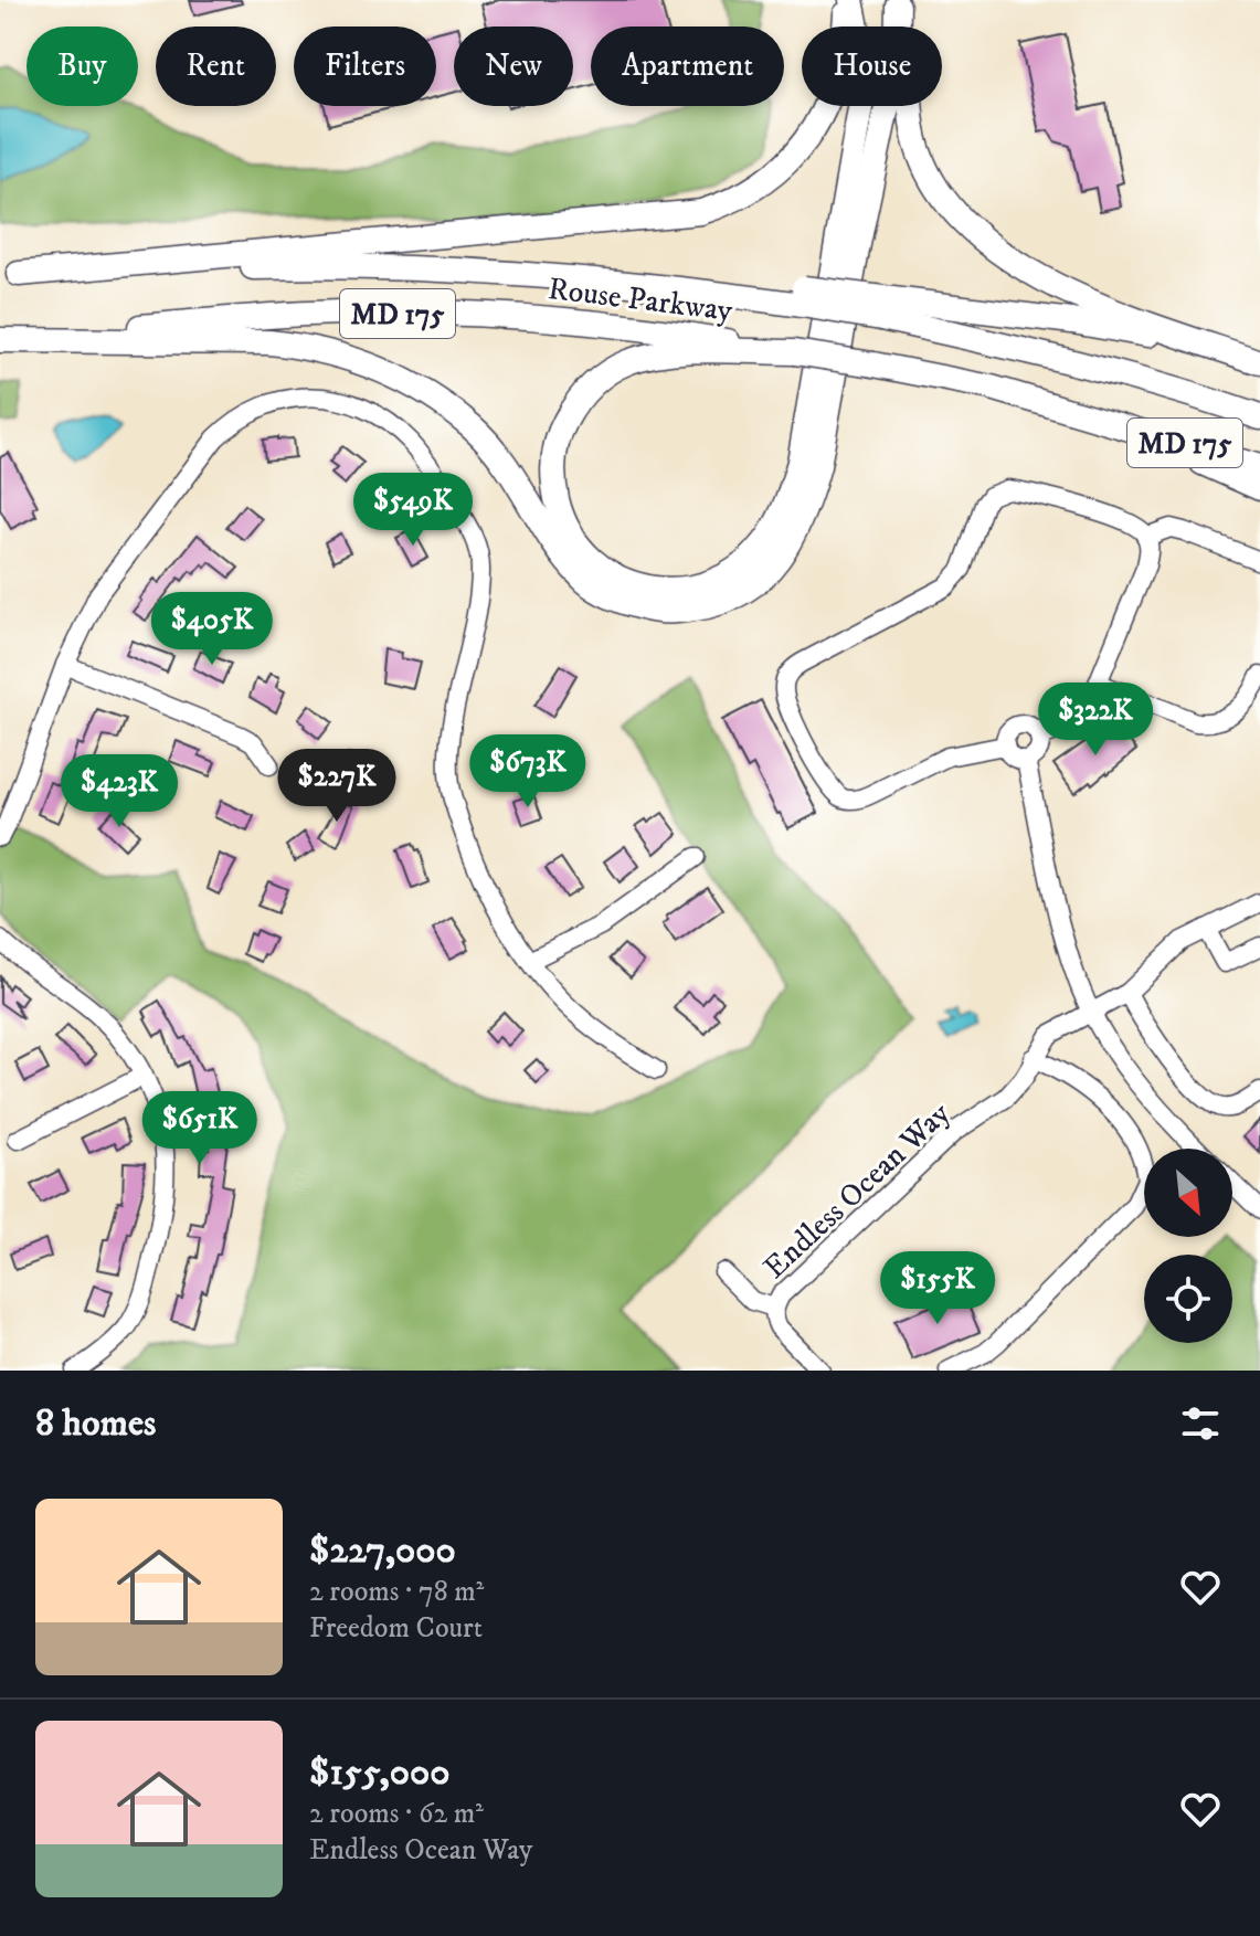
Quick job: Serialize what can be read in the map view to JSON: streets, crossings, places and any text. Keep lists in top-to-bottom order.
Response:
{
  "streets": {
    "main road": ["Rouse Parkway", "MD 175"],
    "street": ["Endless Ocean Way"]
  },
  "north": "bottom right",
  "page": {
    "chip": [
      "Buy",
      "Rent",
      "Filters",
      "New",
      "Apartment",
      "House"
    ],
    "price": [
      "$549K",
      "$405K",
      "$322K",
      "$673K",
      "$227K",
      "$423K",
      "$651K",
      "$155K"
    ],
    "heading": "8 homes",
    "list": [
      {
        "name": "$227,000",
        "note": "2 rooms · 78 m² · Freedom Court"
      },
      {
        "name": "$155,000",
        "note": "2 rooms · 62 m² · Endless Ocean Way"
      }
    ]
  }
}
